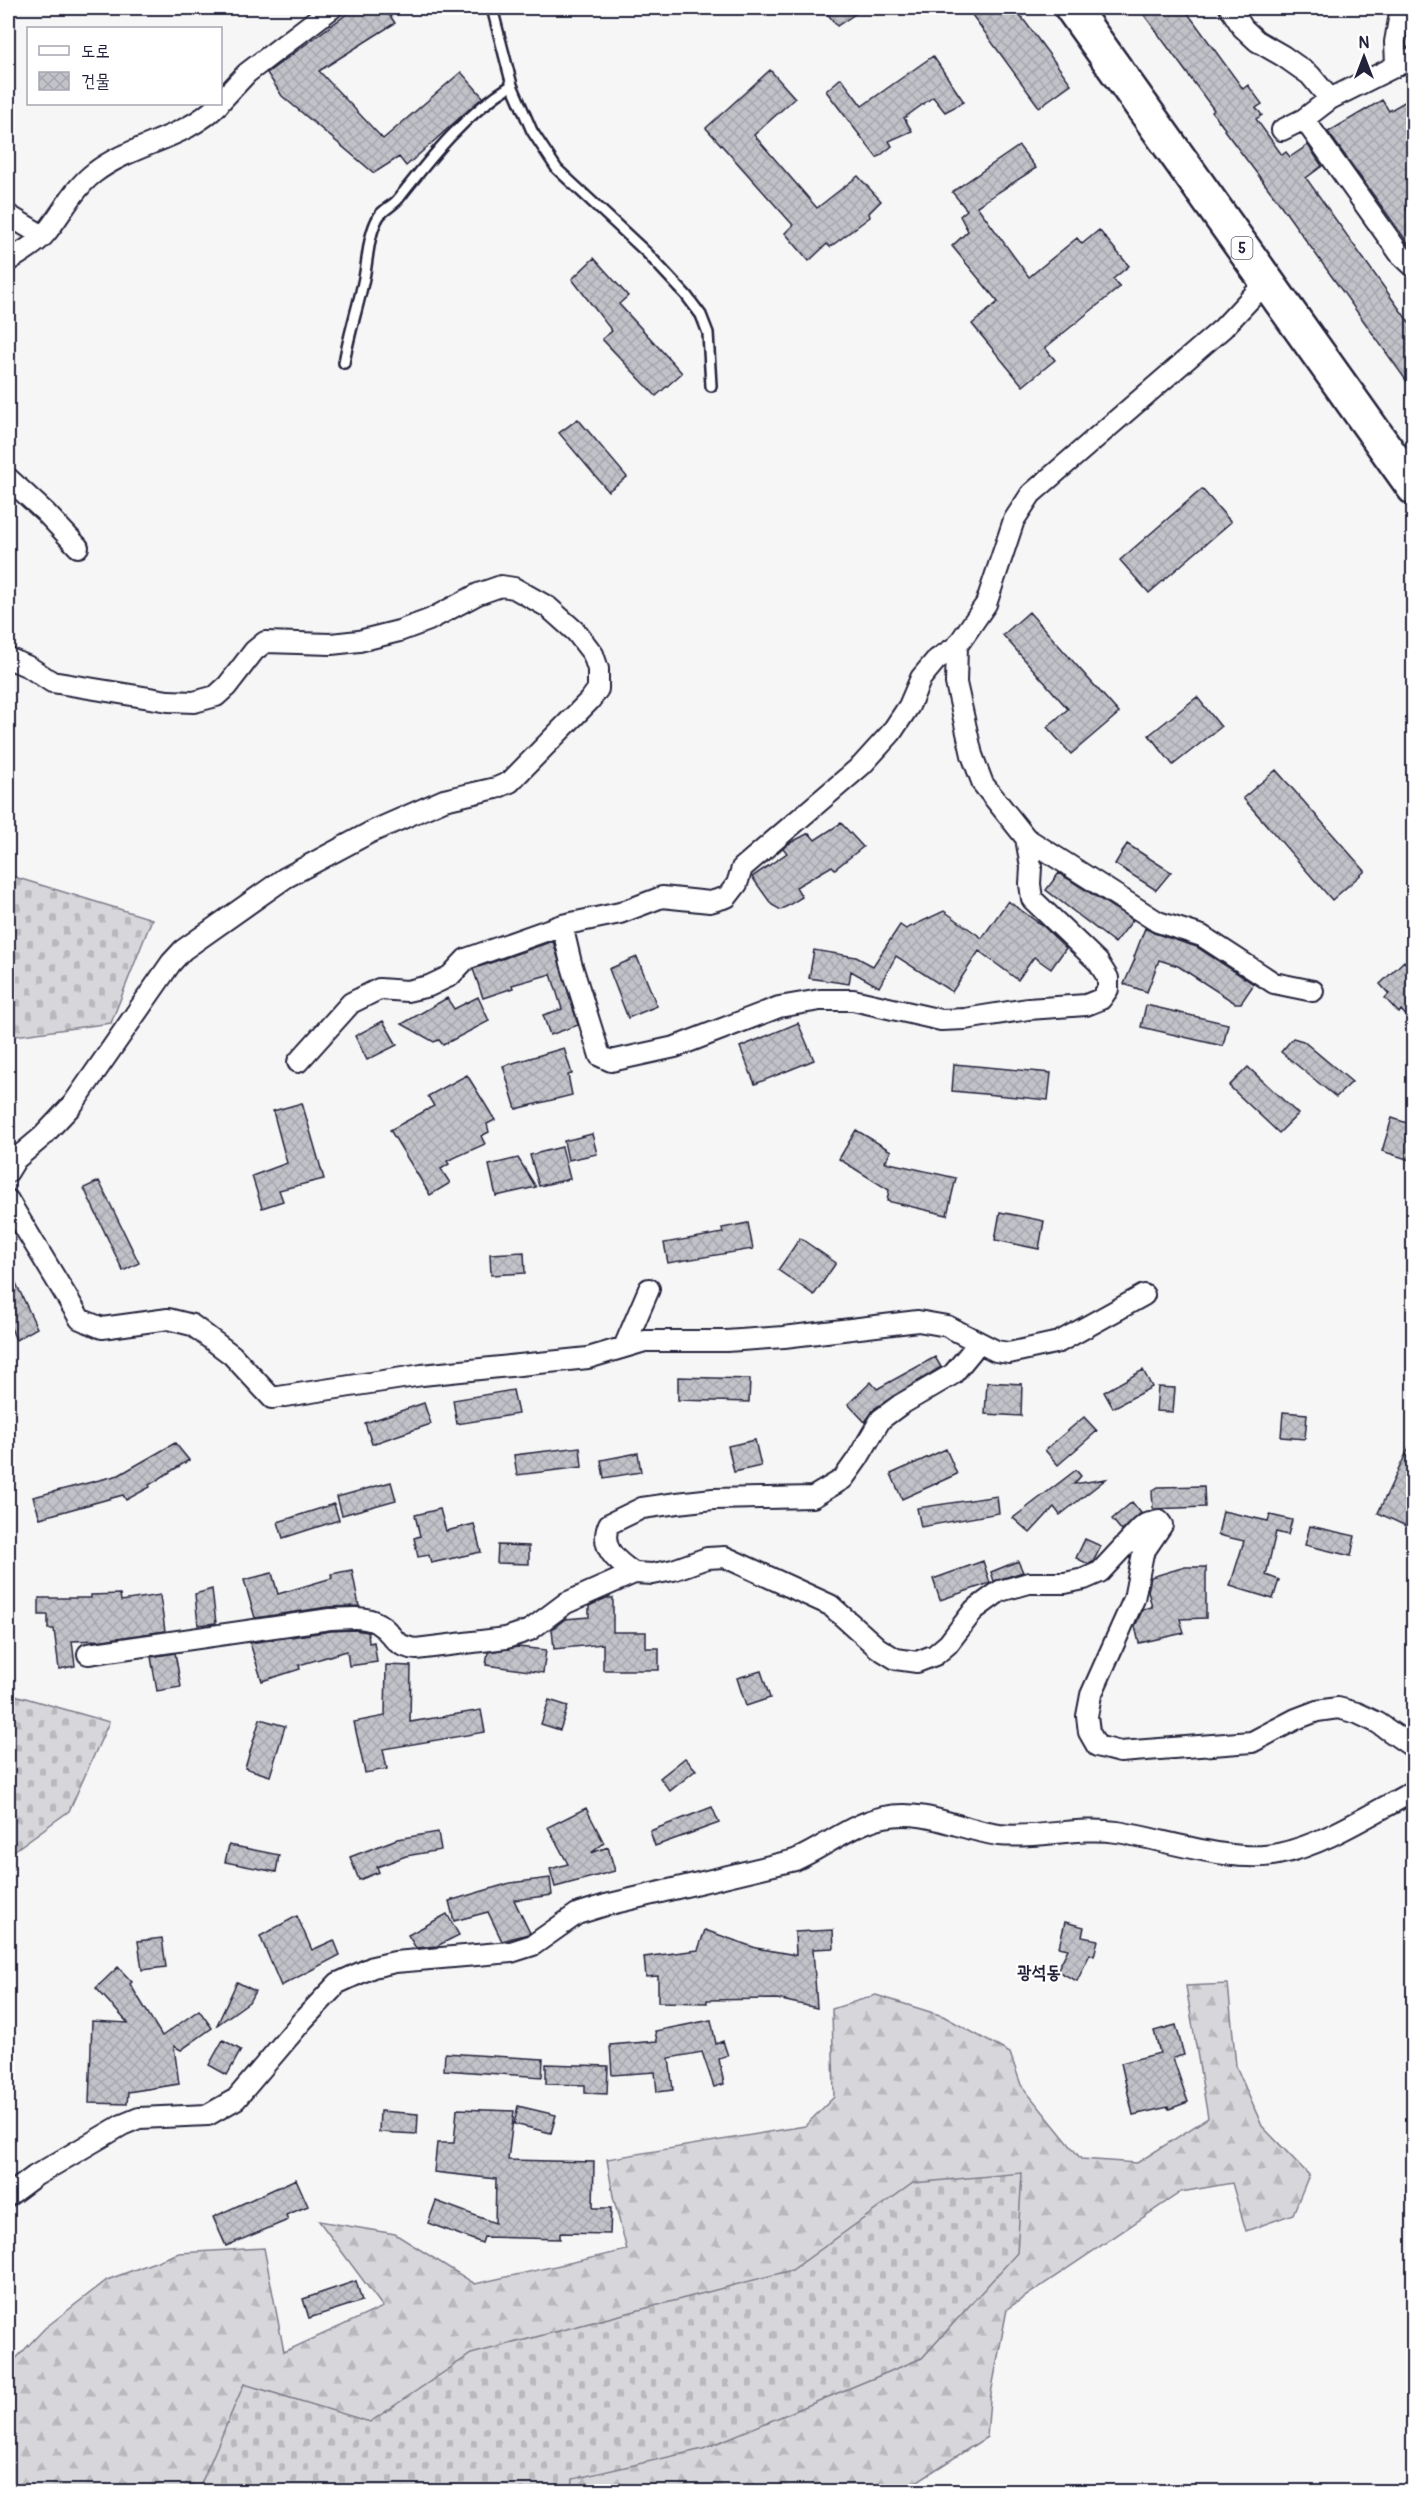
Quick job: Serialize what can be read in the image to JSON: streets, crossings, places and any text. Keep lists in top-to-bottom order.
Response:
{
  "streets": {
    "highway": ["5"]
  },
  "districts": ["광석동"],
  "legend": ["도로", "건물"],
  "north": "top"
}
